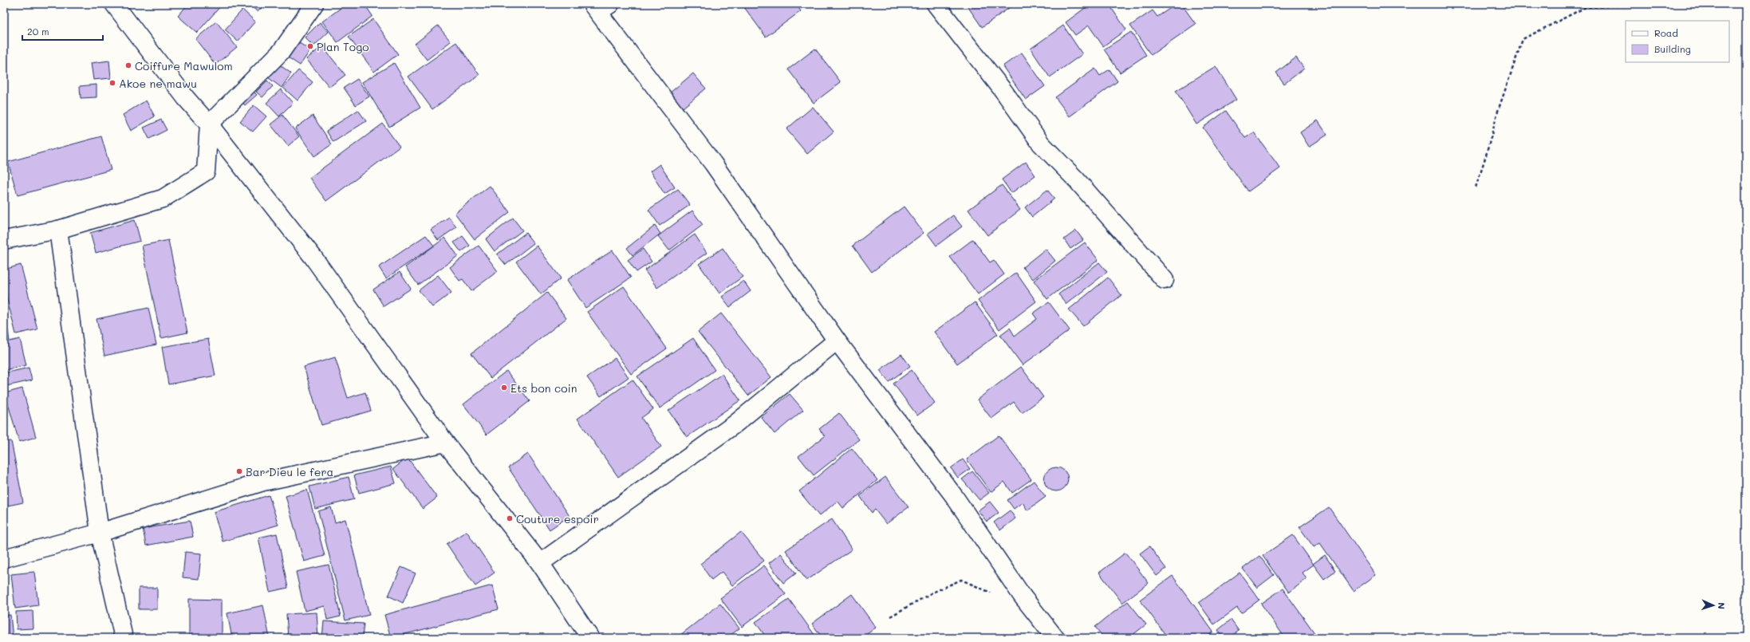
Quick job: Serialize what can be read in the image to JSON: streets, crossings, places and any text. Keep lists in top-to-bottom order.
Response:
{
  "places": [
    "Plan Togo",
    "Coiffure Mawulom",
    "Akoe ne mawu",
    "Ets bon coin",
    "Bar Dieu le fera",
    "Couture espoir"
  ],
  "legend": ["Road", "Building"],
  "scale_bar": "20 m",
  "north": "right"
}
